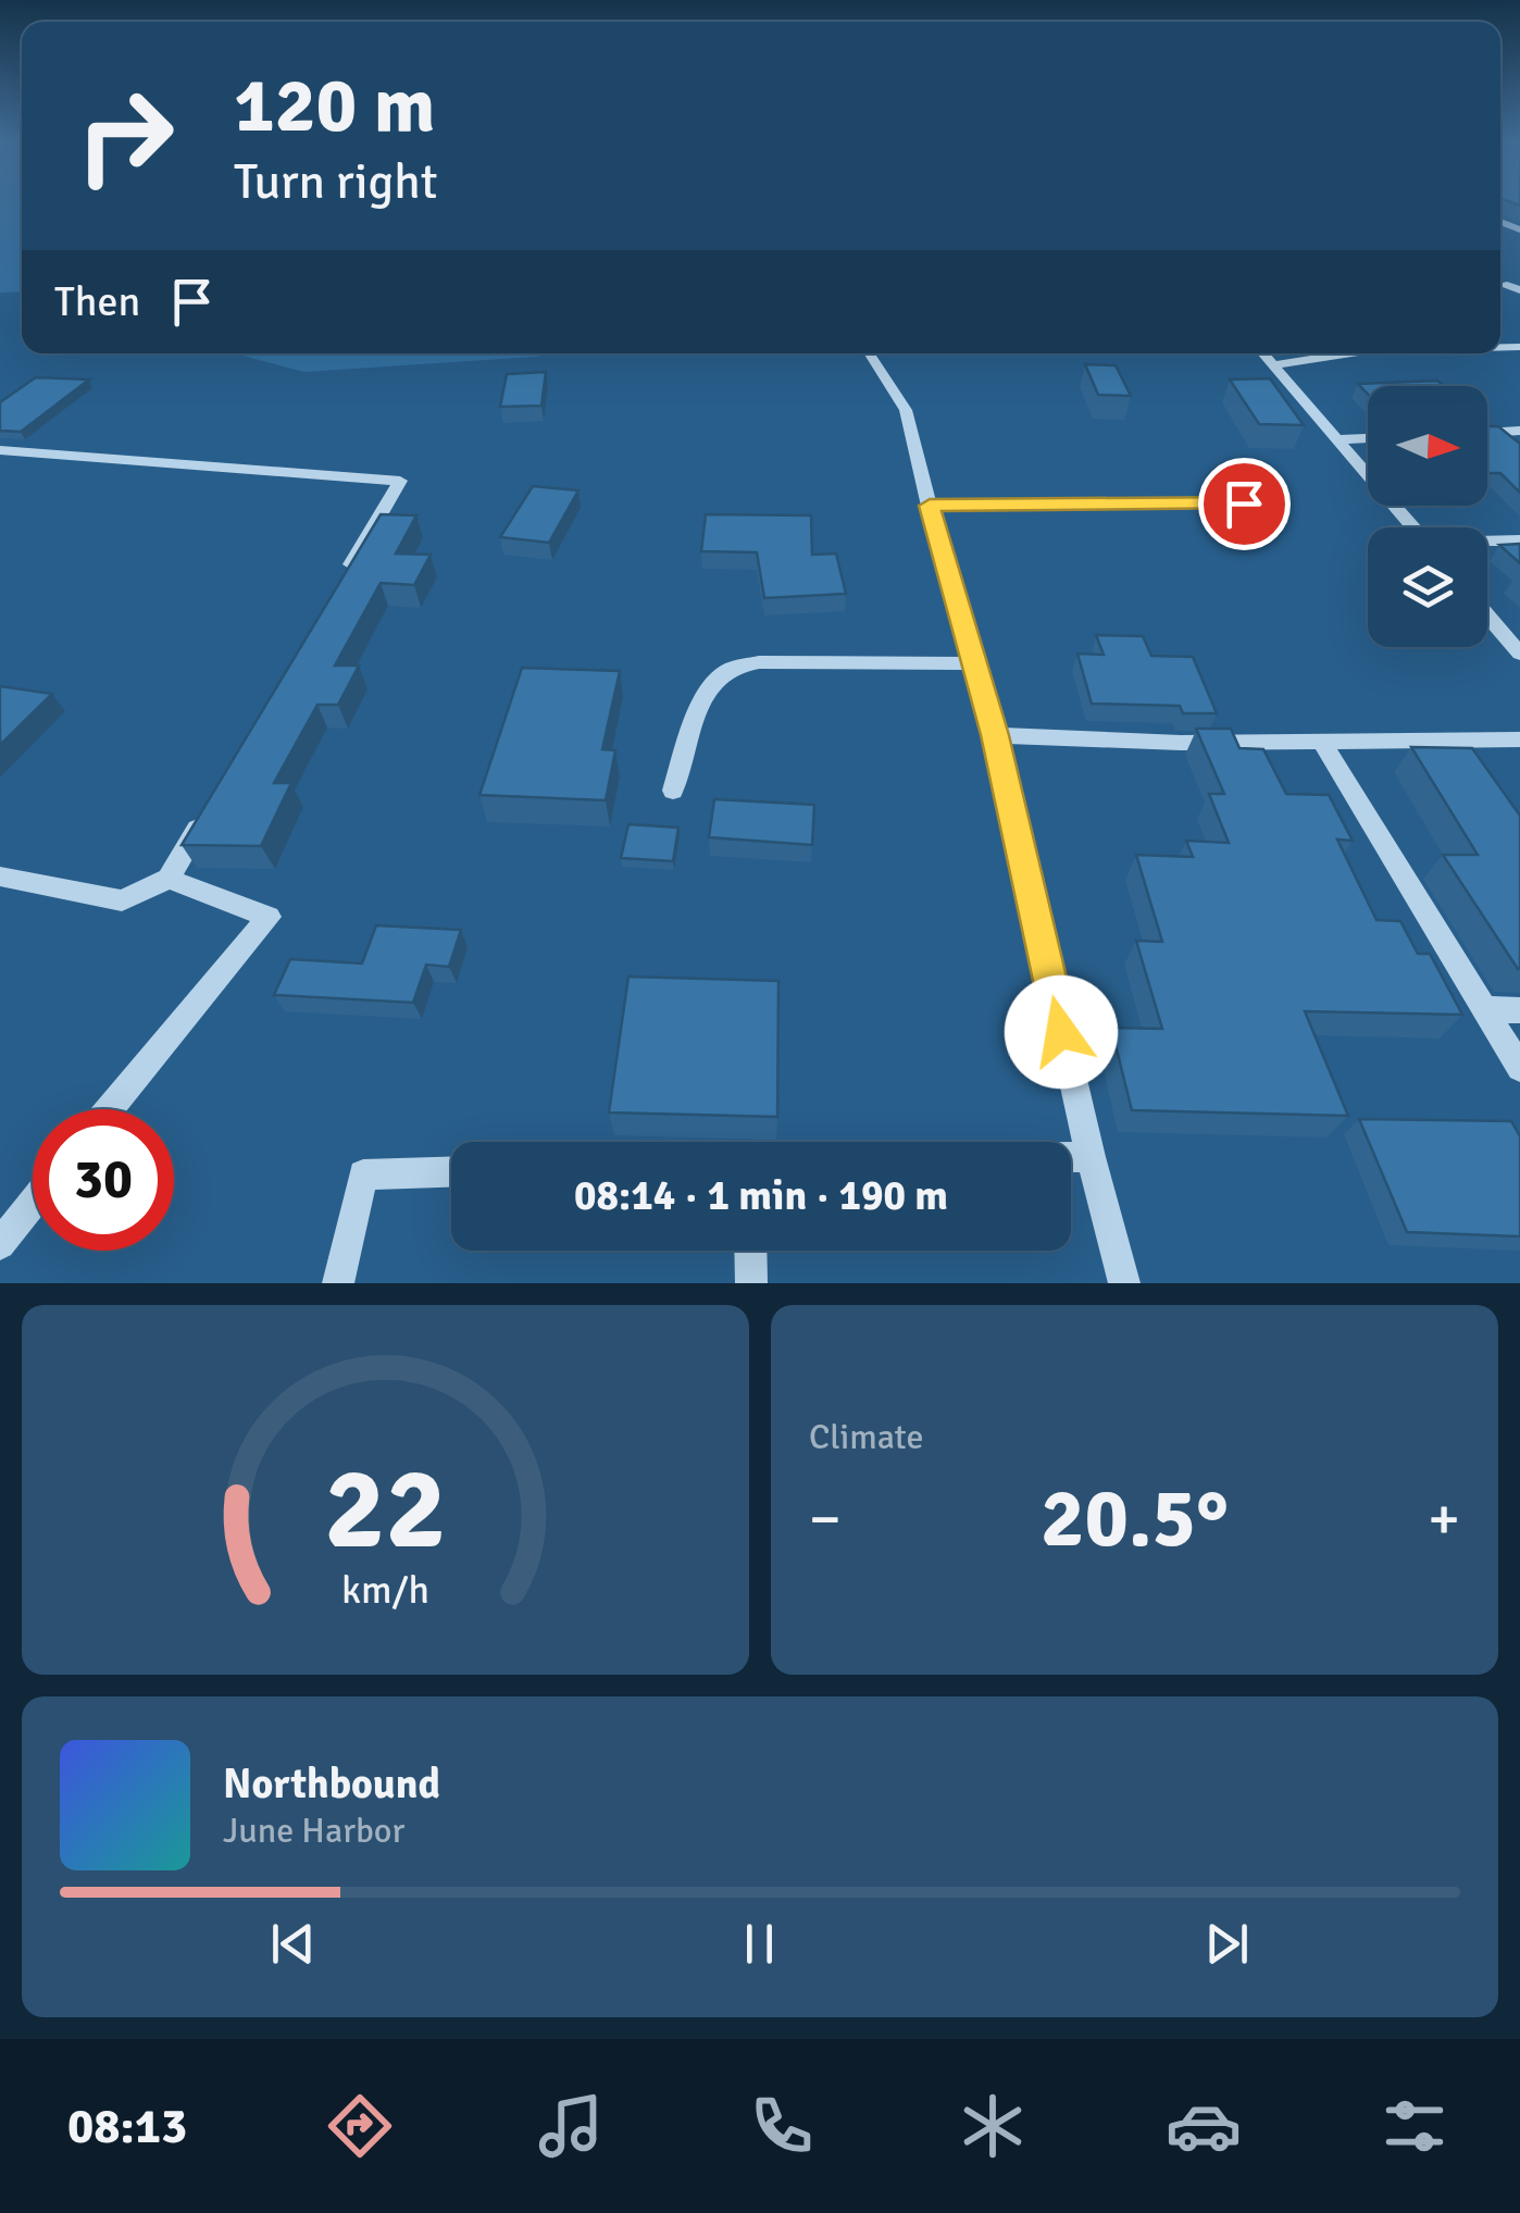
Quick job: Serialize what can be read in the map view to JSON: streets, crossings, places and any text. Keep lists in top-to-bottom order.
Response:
{
  "north": "right",
  "page": {
    "turn": ["120 m", "Turn right"],
    "then": "Then",
    "limit": "30",
    "trip": "08:14 · 1 min · 190 m",
    "tile": "Climate",
    "heat": ["−", "20.5°", "+"],
    "song": ["Northbound", "June Harbor"],
    "tabs": "08:13",
    "gauge": ["22", "km/h"]
  }
}
